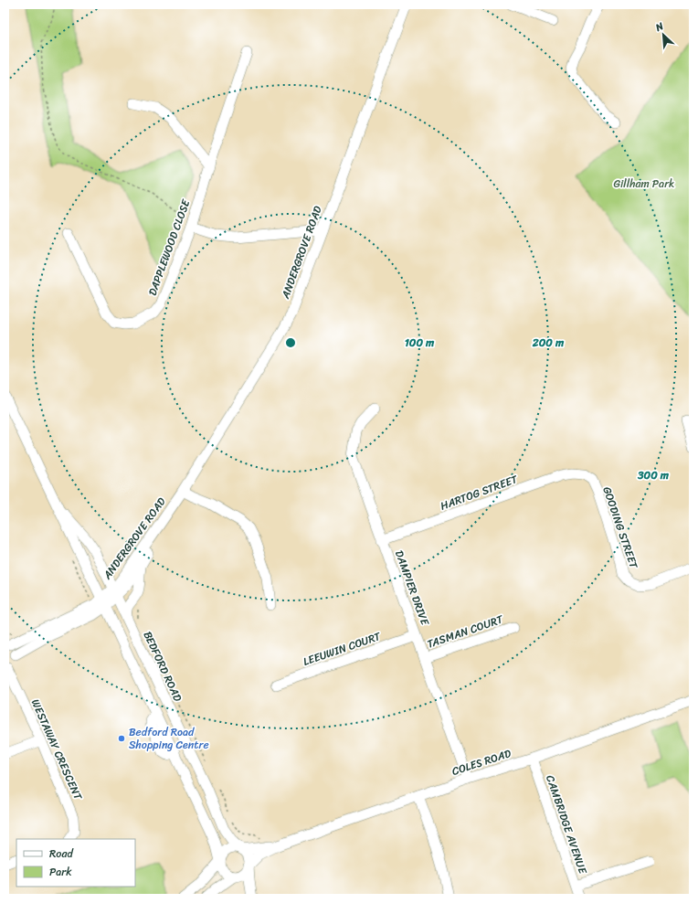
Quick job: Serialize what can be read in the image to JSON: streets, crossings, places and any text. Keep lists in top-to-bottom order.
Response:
{
  "streets": {
    "street": [
      "DAPPLEWOOD CLOSE",
      "ANDERGROVE ROAD",
      "HARTOG STREET",
      "GOODING STREET",
      "DAMPIER DRIVE",
      "TASMAN COURT",
      "LEEUWIN COURT",
      "BEDFORD ROAD",
      "WESTAWAY CRESCENT",
      "COLES ROAD",
      "CAMBRIDGE AVENUE"
    ]
  },
  "crossings": [
    ["ANDERGROVE ROAD", "BEDFORD ROAD"],
    ["HARTOG STREET", "GOODING STREET"],
    ["HARTOG STREET", "DAMPIER DRIVE"],
    ["DAMPIER DRIVE", "TASMAN COURT"],
    ["DAMPIER DRIVE", "LEEUWIN COURT"],
    ["DAMPIER DRIVE", "COLES ROAD"],
    ["BEDFORD ROAD", "COLES ROAD"],
    ["COLES ROAD", "CAMBRIDGE AVENUE"]
  ],
  "parks": ["Gillham Park"],
  "places": ["Bedford Road Shopping Centre"],
  "legend": ["Road", "Park"],
  "north": "top left",
  "rings": ["100 m", "200 m", "300 m"]
}
